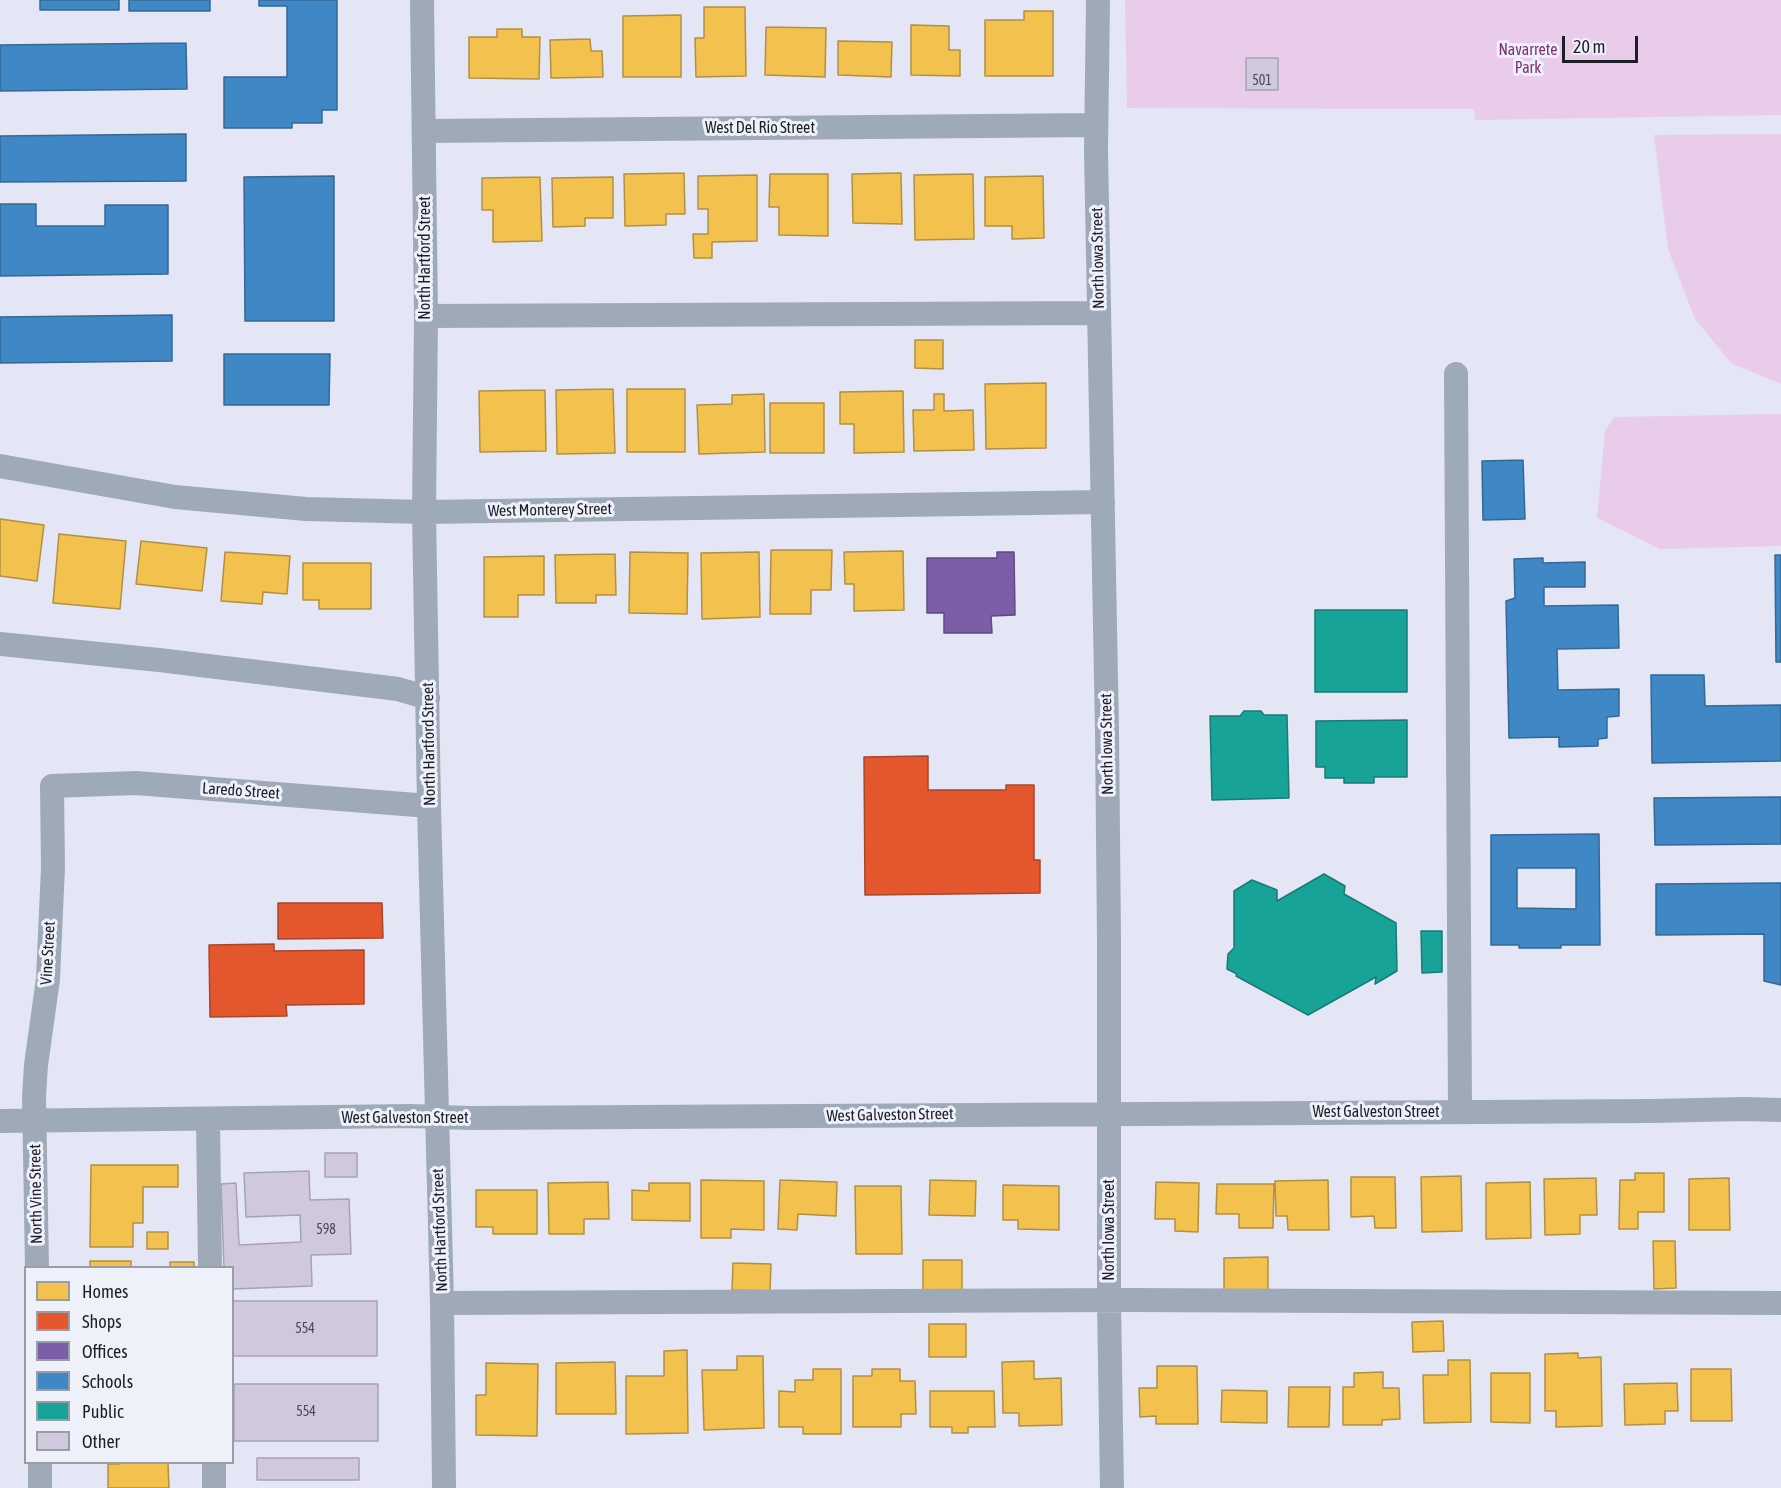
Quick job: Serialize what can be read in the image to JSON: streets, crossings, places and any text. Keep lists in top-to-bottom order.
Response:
{
  "streets": {
    "street": [
      "West Del Rio Street",
      "North Hartford Street",
      "North Iowa Street",
      "West Monterey Street",
      "Laredo Street",
      "Vine Street",
      "West Galveston Street",
      "North Vine Street"
    ]
  },
  "crossings": [
    ["West Del Rio Street", "North Hartford Street"],
    ["West Del Rio Street", "North Iowa Street"],
    ["North Hartford Street", "West Monterey Street"],
    ["North Hartford Street", "Laredo Street"],
    ["North Hartford Street", "West Galveston Street"],
    ["North Iowa Street", "West Monterey Street"],
    ["North Iowa Street", "West Galveston Street"],
    ["Laredo Street", "Vine Street"],
    ["Vine Street", "West Galveston Street"],
    ["Vine Street", "North Vine Street"],
    ["West Galveston Street", "North Vine Street"]
  ],
  "parks": ["Navarrete Park"],
  "house_numbers": [
    "501",
    "598",
    "554",
    "554"
  ],
  "legend": [
    "Homes",
    "Shops",
    "Offices",
    "Schools",
    "Public",
    "Other"
  ],
  "scale_bar": "20 m"
}
